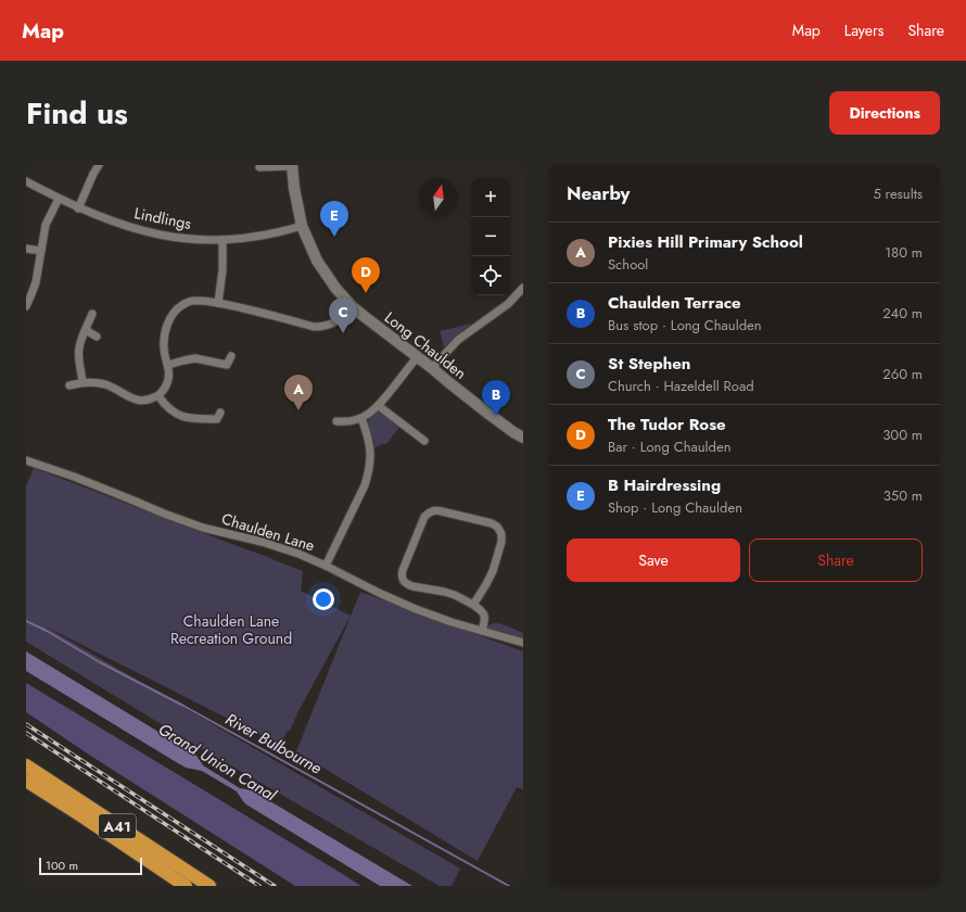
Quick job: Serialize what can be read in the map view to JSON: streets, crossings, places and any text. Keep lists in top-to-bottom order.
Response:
{
  "streets": {
    "highway": ["A41"],
    "street": ["Lindlings", "Long Chaulden", "Chaulden Lane"]
  },
  "crossings": [
    ["Lindlings", "Long Chaulden"]
  ],
  "water": ["River Bulbourne", "Grand Union Canal"],
  "parks": ["Chaulden Lane Recreation Ground"],
  "scale_bar": "100 m",
  "north": "top",
  "page": {
    "header": "Map",
    "nav": ["Map", "Layers", "Share"],
    "title": "Find us",
    "buttons": [
      "Directions",
      ["Save", "Share"]
    ],
    "heading": ["Nearby", "5 results"],
    "map_buttons": ["+", "−"],
    "pins": [
      "E",
      "D",
      "C",
      "A",
      "B"
    ],
    "list": [
      {
        "mark": "A",
        "name": "Pixies Hill Primary School",
        "note": "School",
        "value": "180 m"
      },
      {
        "mark": "B",
        "name": "Chaulden Terrace",
        "note": "Bus stop · Long Chaulden",
        "value": "240 m"
      },
      {
        "mark": "C",
        "name": "St Stephen",
        "note": "Church · Hazeldell Road",
        "value": "260 m"
      },
      {
        "mark": "D",
        "name": "The Tudor Rose",
        "note": "Bar · Long Chaulden",
        "value": "300 m"
      },
      {
        "mark": "E",
        "name": "B Hairdressing",
        "note": "Shop · Long Chaulden",
        "value": "350 m"
      }
    ],
    "scale": "100 m"
  }
}
